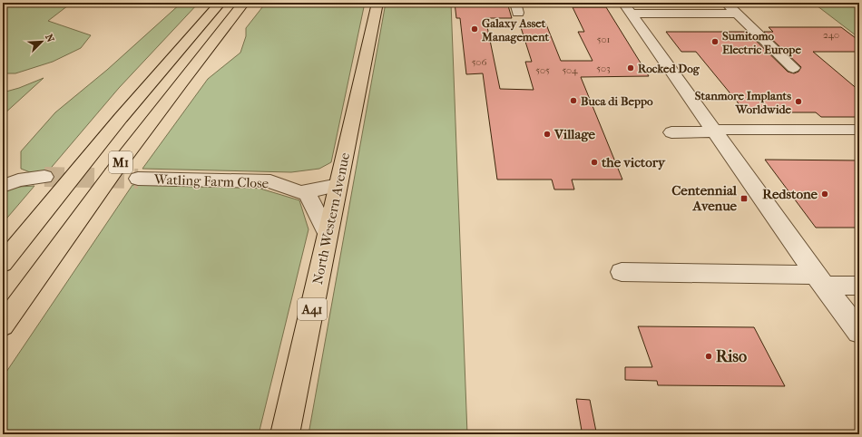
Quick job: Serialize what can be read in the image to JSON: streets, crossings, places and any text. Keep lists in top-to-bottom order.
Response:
{
  "streets": {
    "highway": ["M1", "North Western Avenue", "A41"],
    "street": ["Watling Farm Close"]
  },
  "crossings": [
    ["Watling Farm Close", "North Western Avenue"]
  ],
  "places": {
    "other": [
      "Galaxy Asset Management",
      "Sumitomo Electric Europe",
      "Rocked Dog",
      "Buca di Beppo",
      "Stanmore Implants Worldwide",
      "Village",
      "the victory",
      "Redstone",
      "Riso"
    ],
    "transit": ["Centennial Avenue"]
  },
  "house_numbers": [
    "240",
    "501",
    "506",
    "503",
    "505",
    "504"
  ],
  "north": "top right"
}
